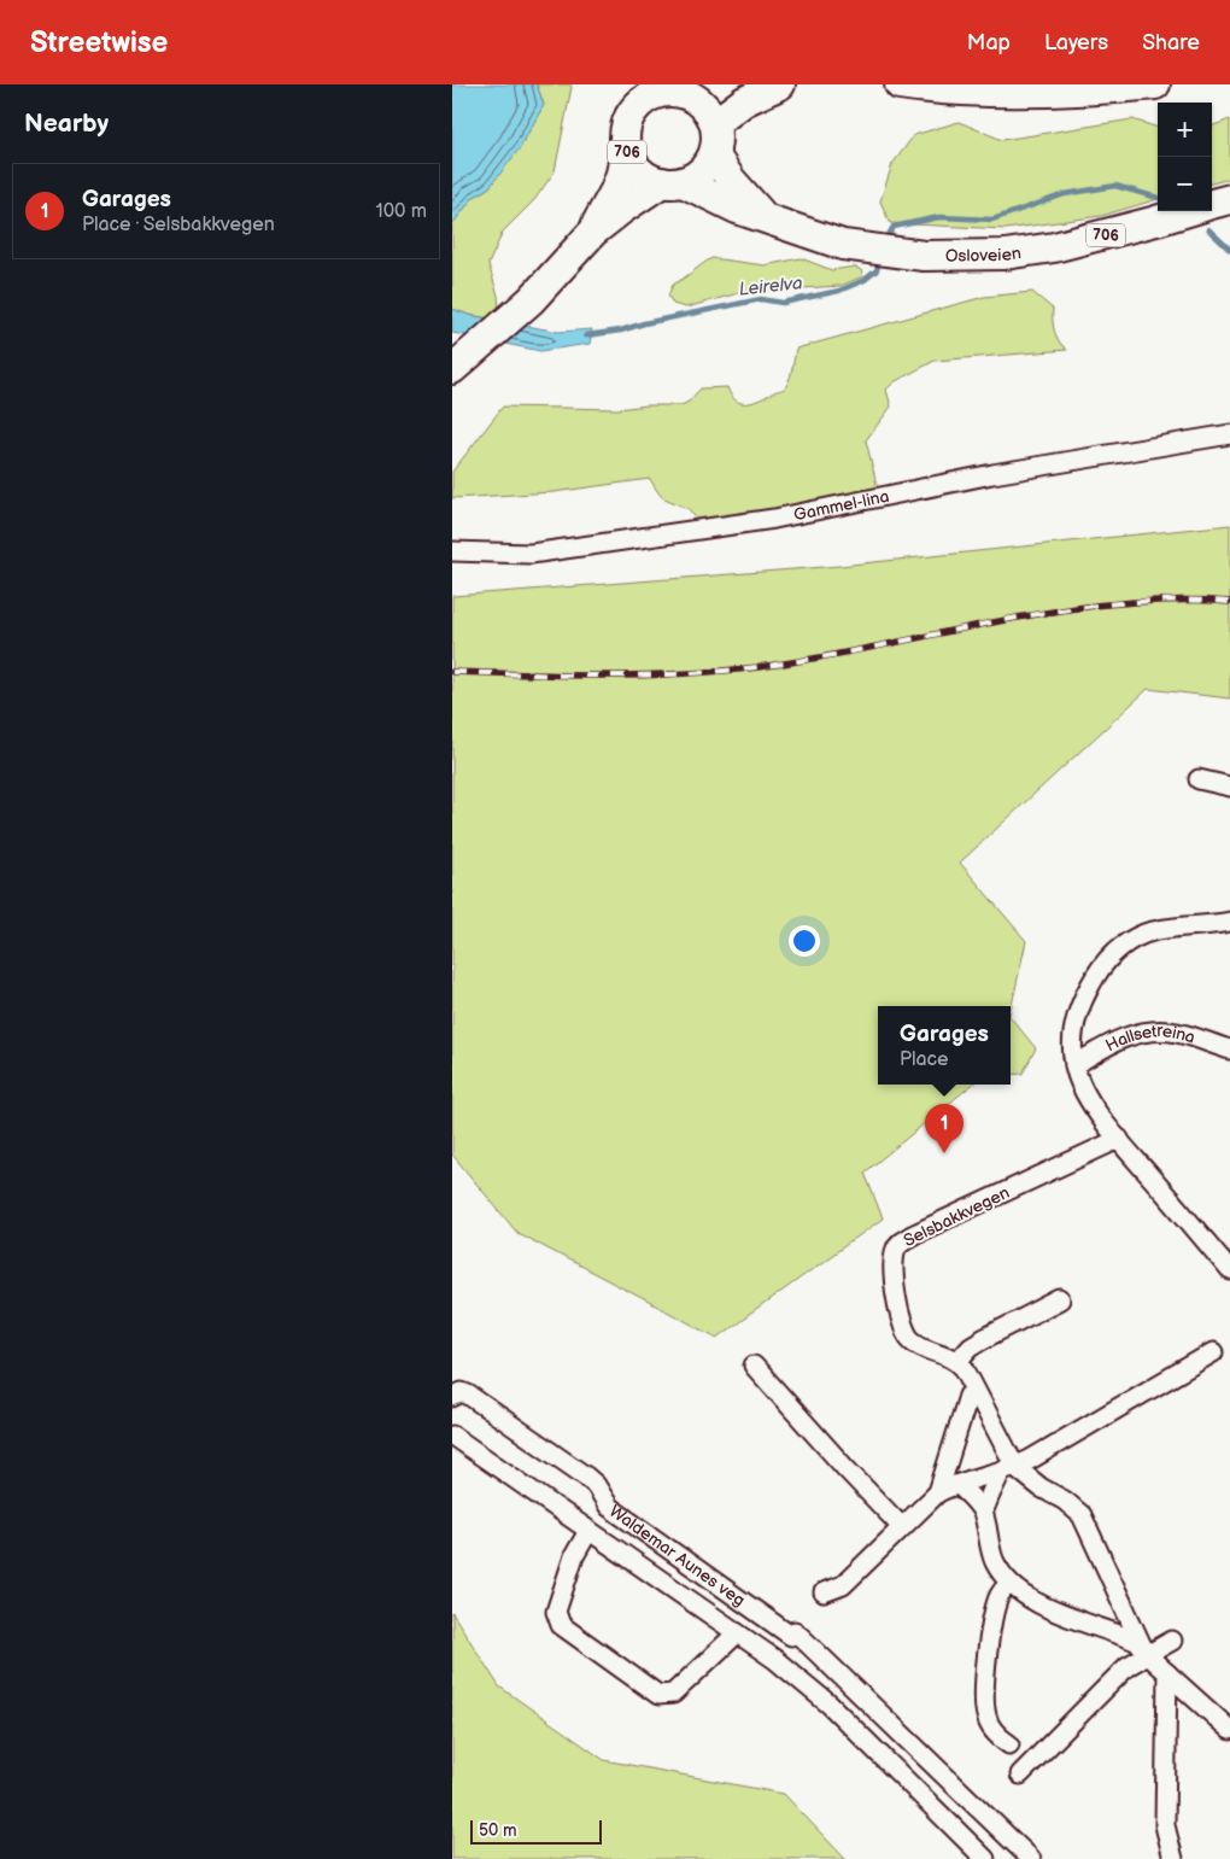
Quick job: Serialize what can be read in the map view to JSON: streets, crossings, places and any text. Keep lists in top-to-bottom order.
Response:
{
  "streets": {
    "highway": ["706", "Osloveien"],
    "street": [
      "Gammel-lina",
      "Hallsetreina",
      "Selsbakkvegen",
      "Waldemar Aunes veg"
    ]
  },
  "crossings": [
    ["706", "Osloveien"]
  ],
  "water": ["Leirelva"],
  "scale_bar": "50 m",
  "page": {
    "header": "Streetwise",
    "nav": ["Map", "Layers", "Share"],
    "heading": "Nearby",
    "map_buttons": ["+", "−"],
    "list": [
      {
        "mark": "1",
        "name": "Garages",
        "note": "Place · Selsbakkvegen",
        "value": "100 m"
      }
    ],
    "popup": ["Garages", "Place"],
    "pins": "1",
    "scale": "50 m"
  }
}
